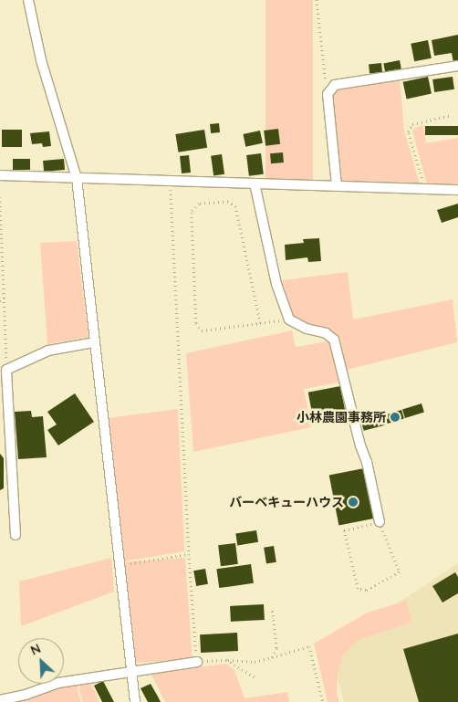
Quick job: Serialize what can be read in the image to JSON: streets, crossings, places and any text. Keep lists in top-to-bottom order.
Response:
{
  "places": ["小林農園事務所", "バーベキューハウス"],
  "north": "top left"
}
